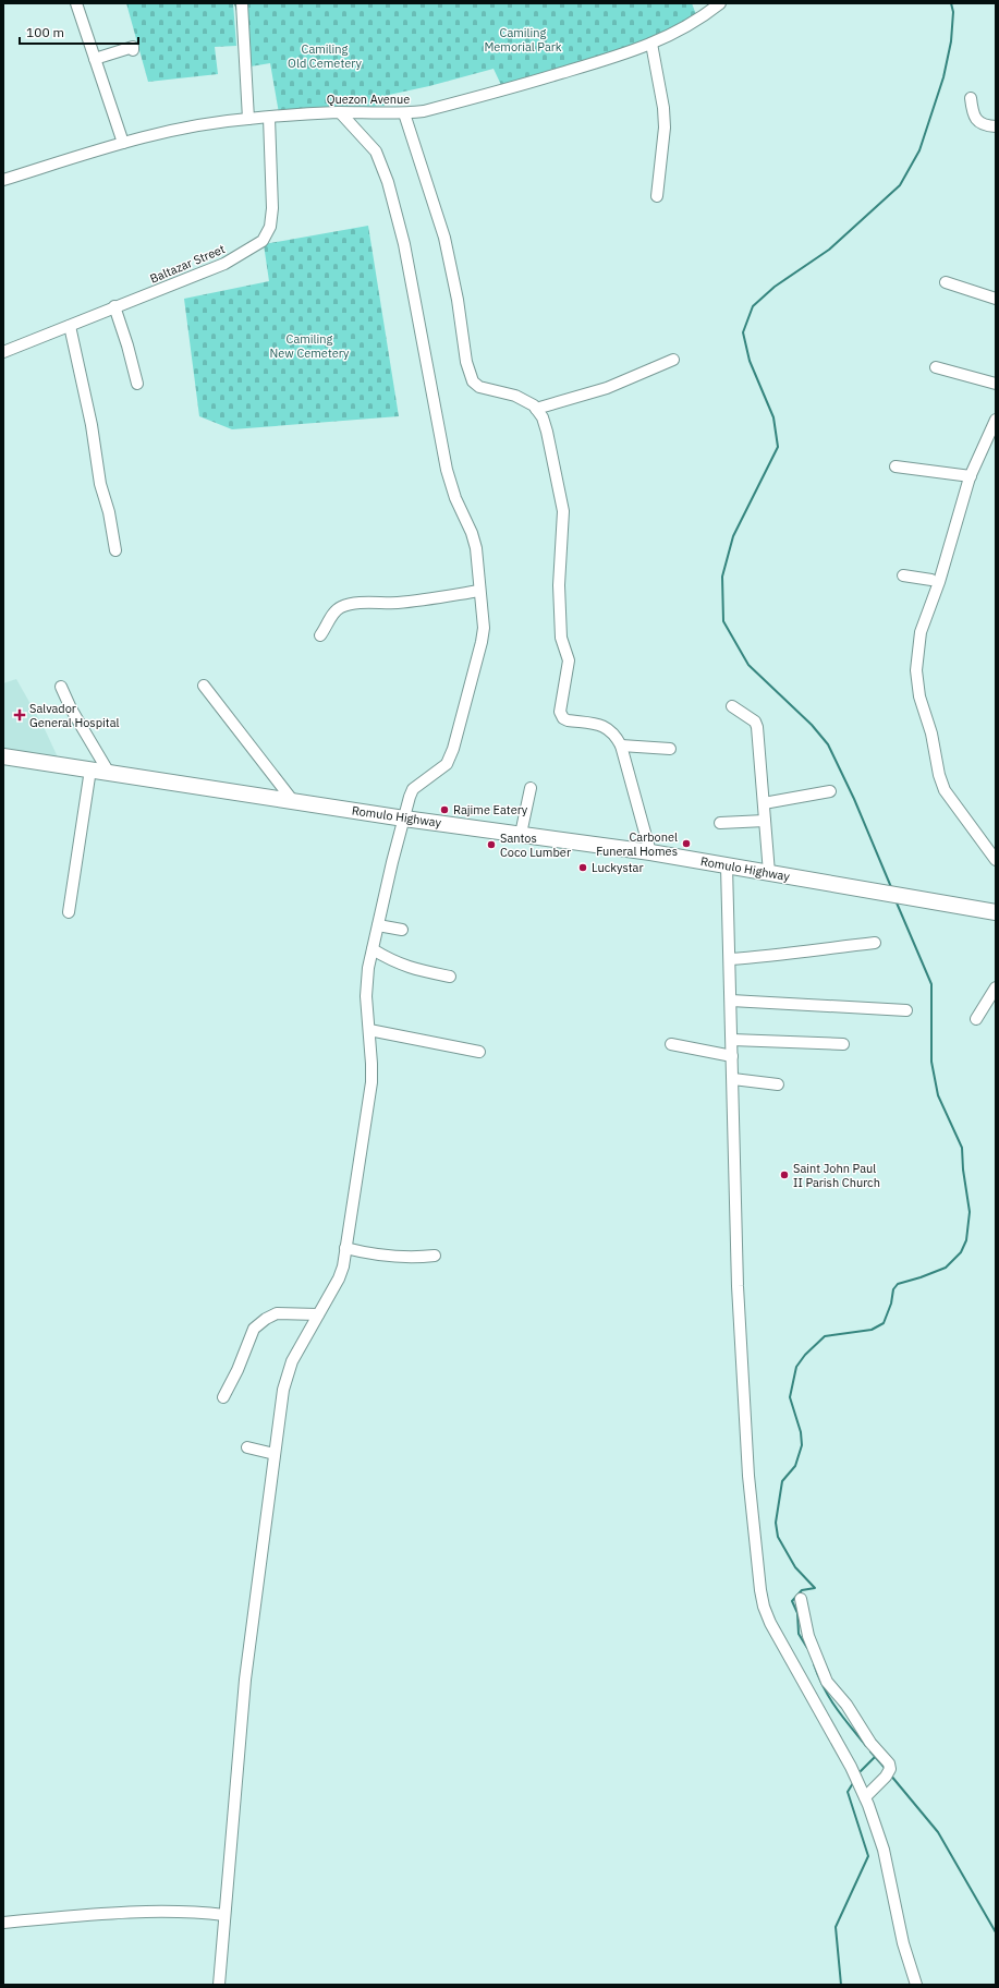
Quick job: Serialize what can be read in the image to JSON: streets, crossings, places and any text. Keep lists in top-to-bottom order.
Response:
{
  "streets": {
    "highway": ["Romulo Highway"],
    "street": ["Quezon Avenue", "Baltazar Street"]
  },
  "crossings": [
    ["Quezon Avenue", "Baltazar Street"]
  ],
  "parks": ["Camiling Memorial Park", "Camiling Old Cemetery", "Camiling New Cemetery"],
  "places": {
    "health": ["Salvador General Hospital"],
    "other": [
      "Rajime Eatery",
      "Carbonel Funeral Homes",
      "Santos Coco Lumber",
      "Luckystar",
      "Saint John Paul II Parish Church"
    ]
  },
  "scale_bar": "100 m"
}
